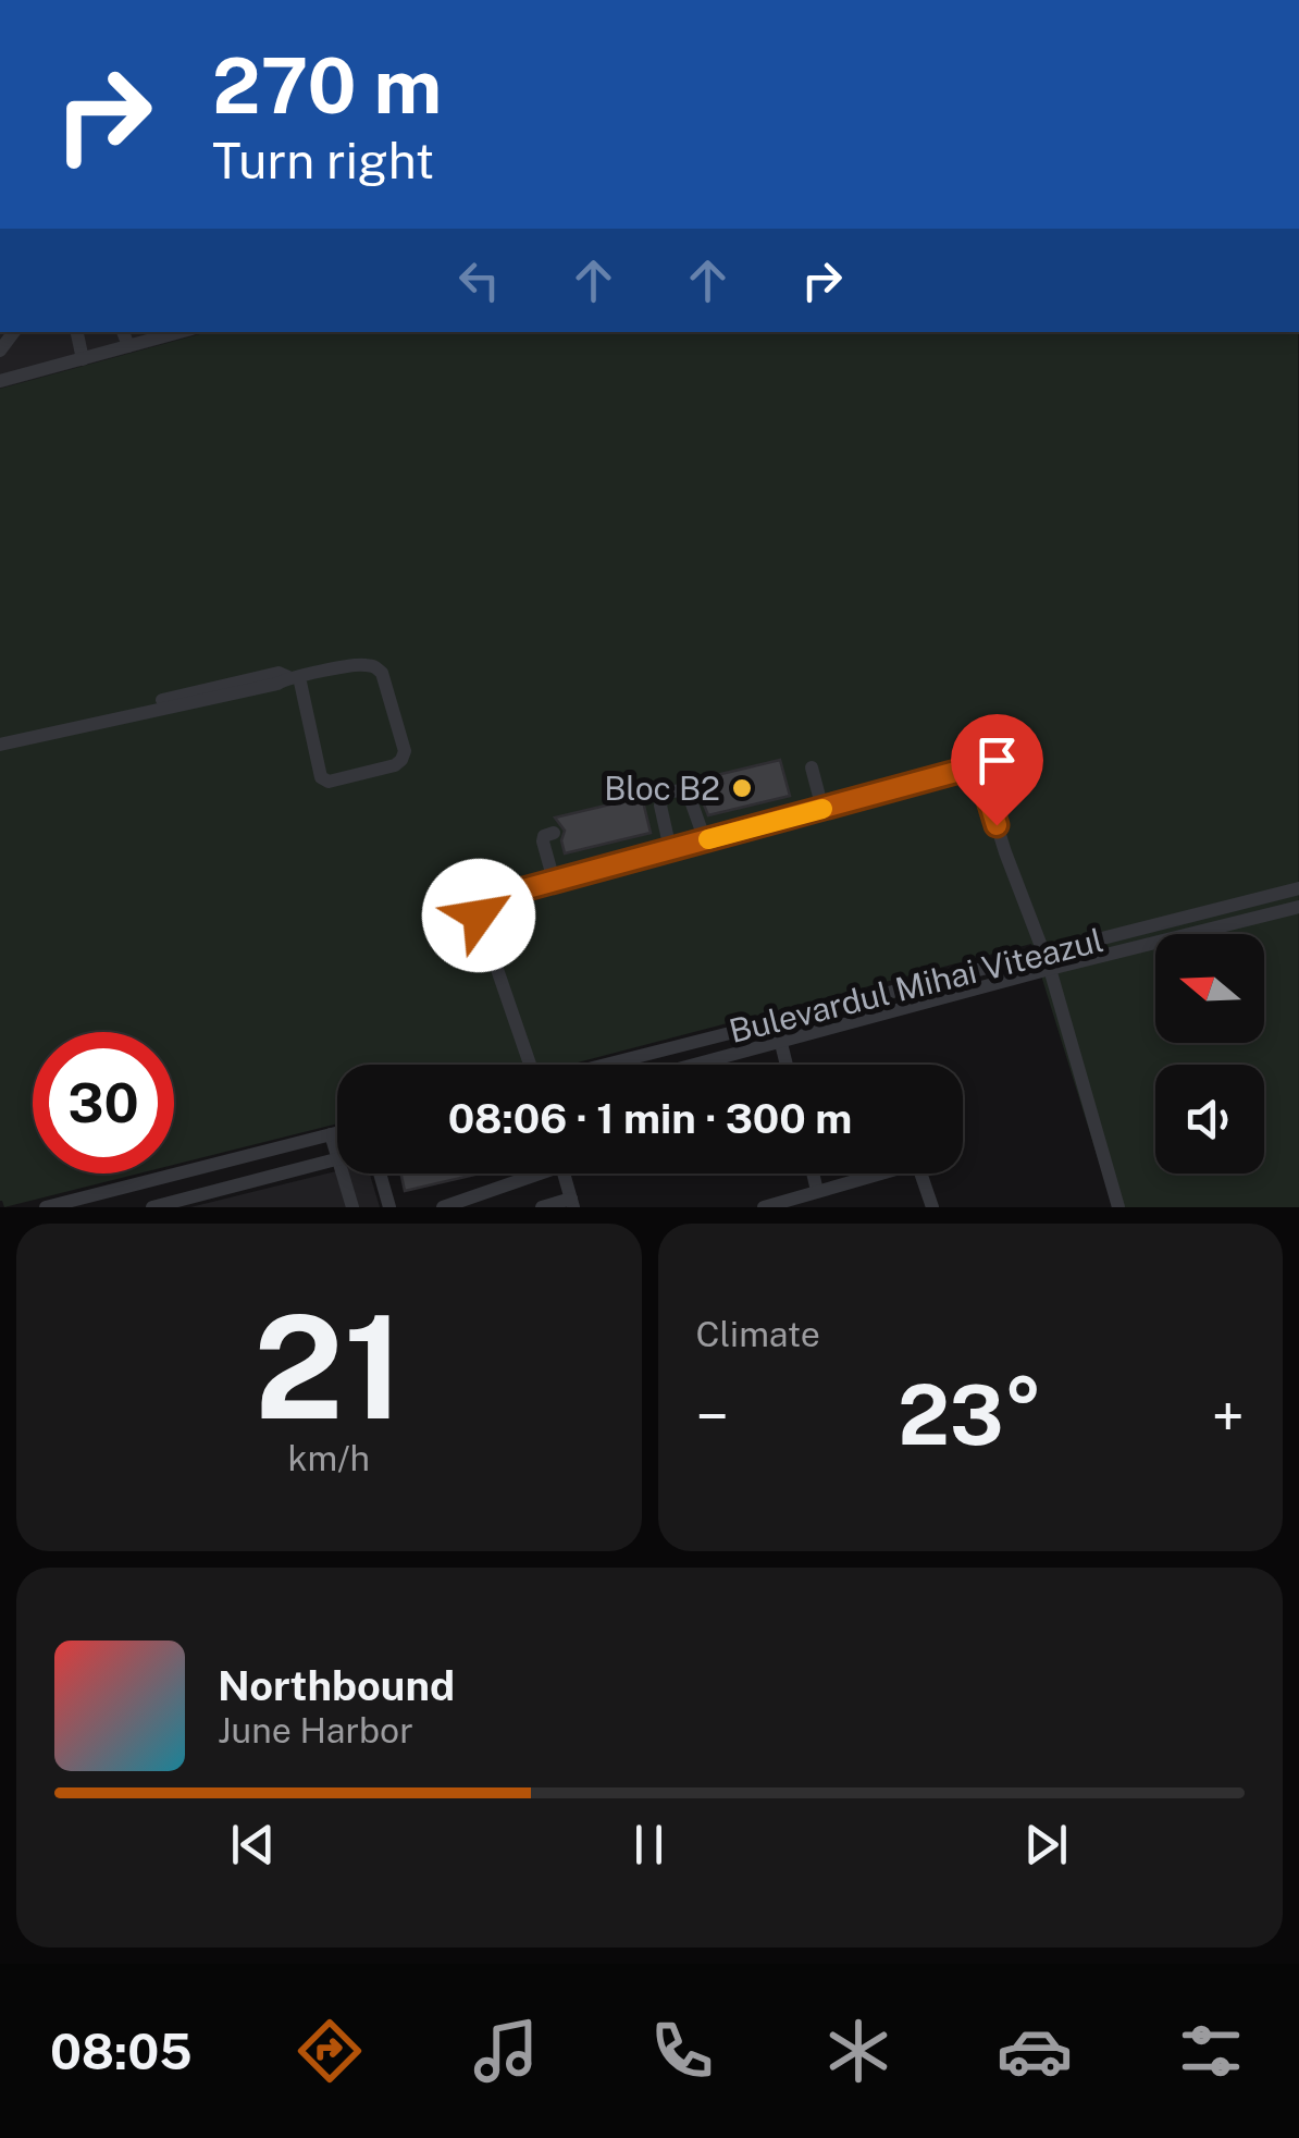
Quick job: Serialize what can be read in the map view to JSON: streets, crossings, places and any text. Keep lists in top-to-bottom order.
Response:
{
  "streets": {
    "street": ["Bulevardul Mihai Viteazul"]
  },
  "places": ["Bloc B2"],
  "north": "left",
  "page": {
    "turn": ["270 m", "Turn right"],
    "limit": "30",
    "trip": "08:06 · 1 min · 300 m",
    "tile": [
      ["21", "km/h"],
      "Climate"
    ],
    "heat": ["−", "23°", "+"],
    "song": ["Northbound", "June Harbor"],
    "tabs": "08:05"
  }
}
